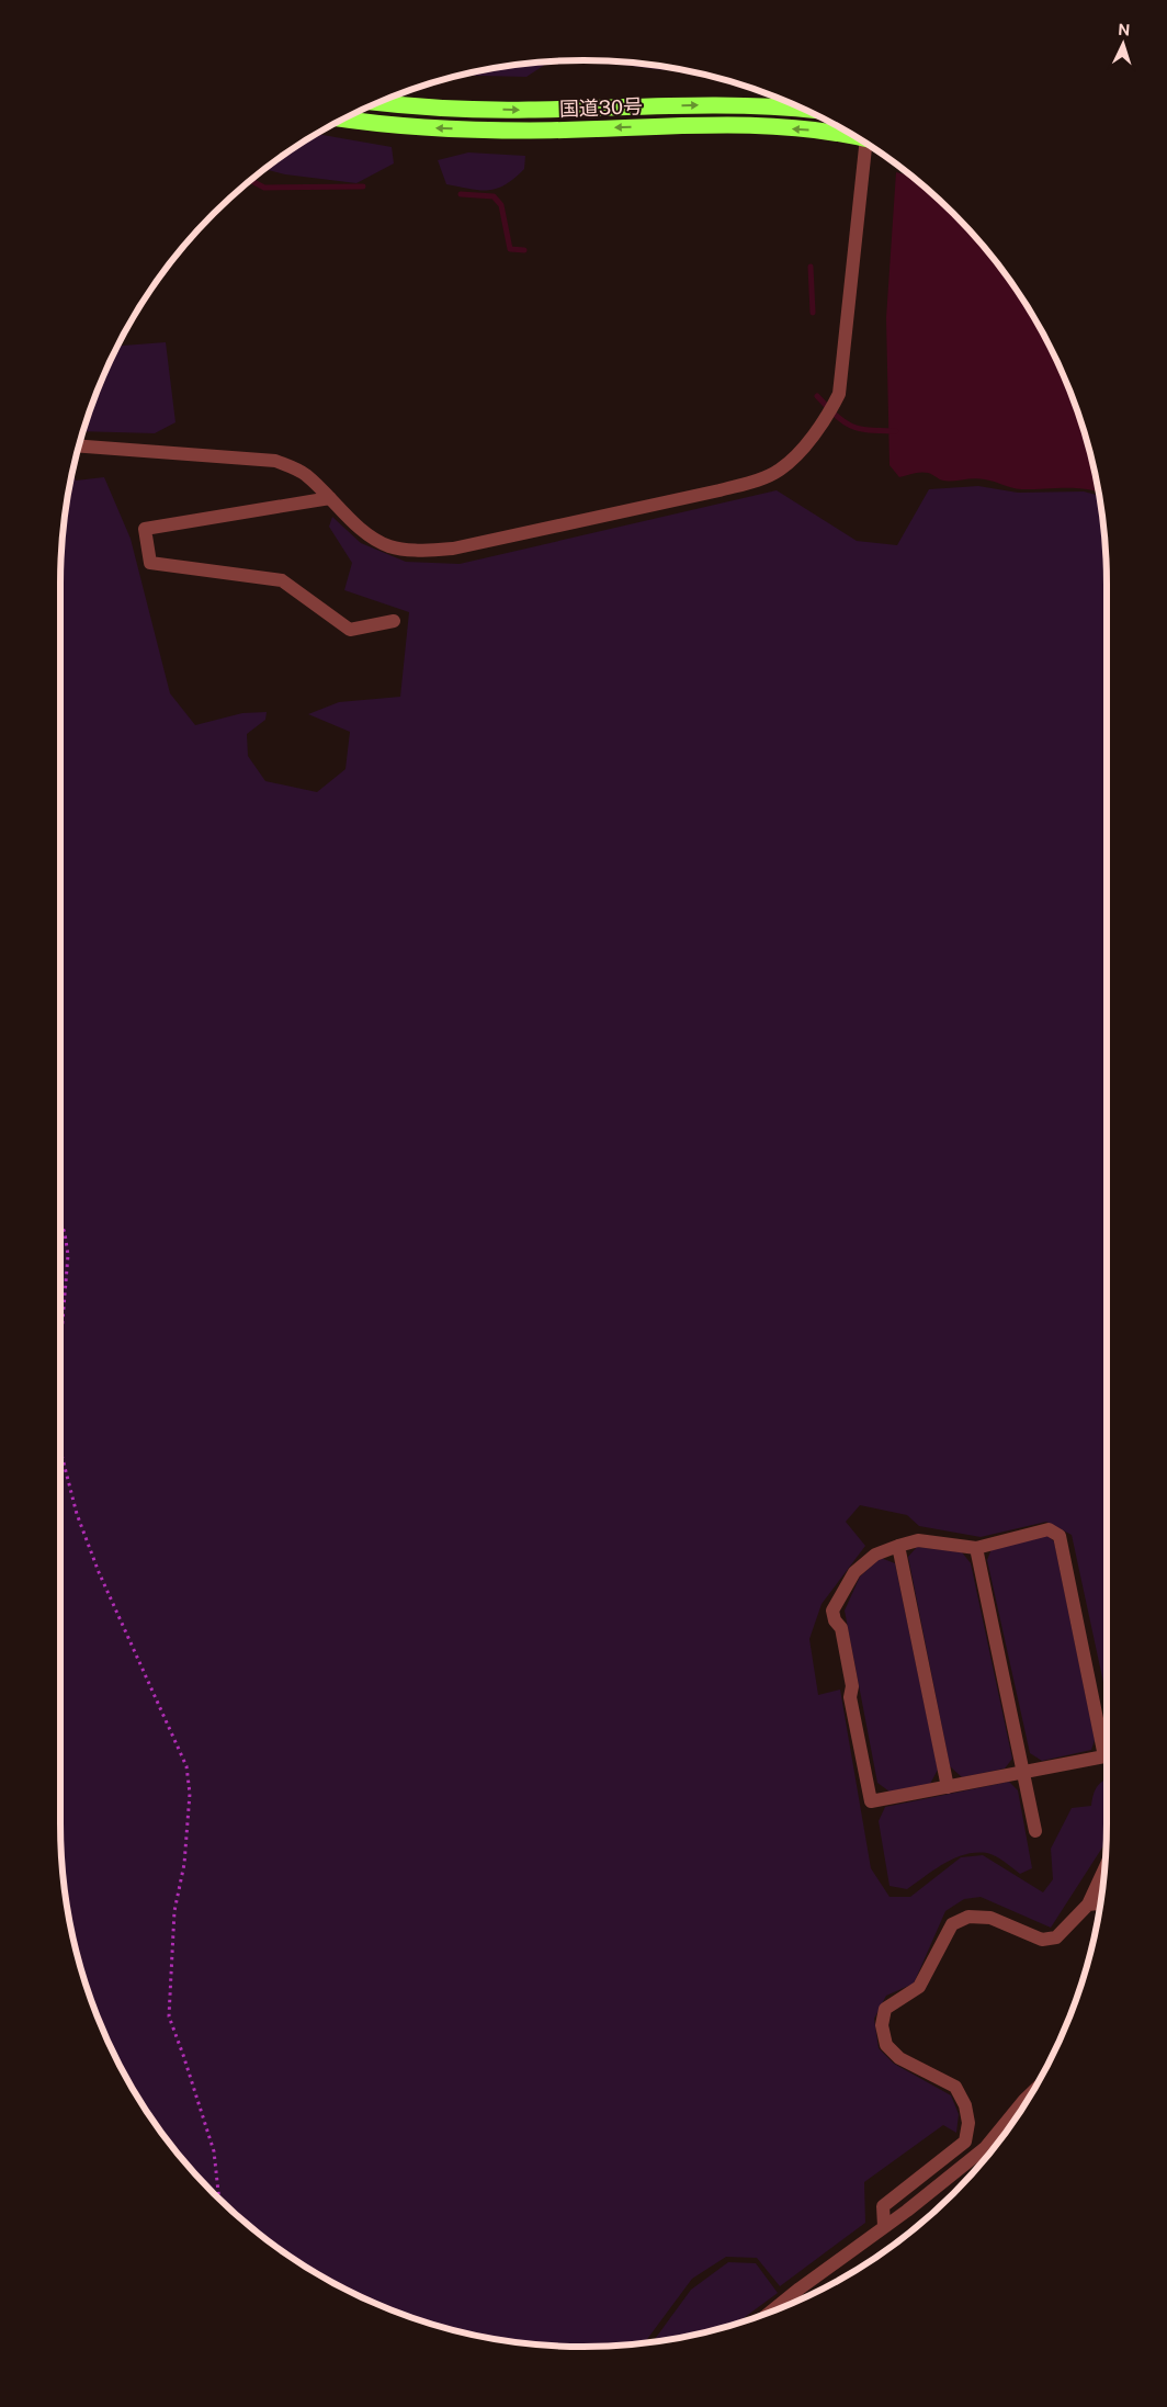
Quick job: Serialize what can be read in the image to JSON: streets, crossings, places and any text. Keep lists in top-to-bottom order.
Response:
{
  "streets": {
    "highway": ["国道30号"]
  },
  "north": "top"
}
